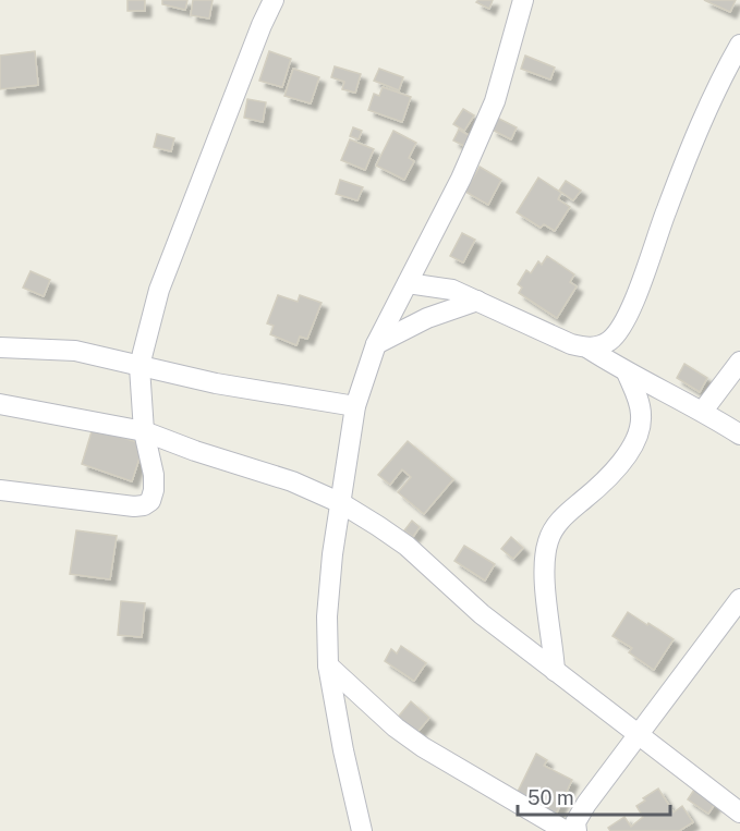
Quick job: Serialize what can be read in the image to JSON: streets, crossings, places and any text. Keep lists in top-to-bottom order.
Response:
{
  "scale_bar": "50 m"
}
